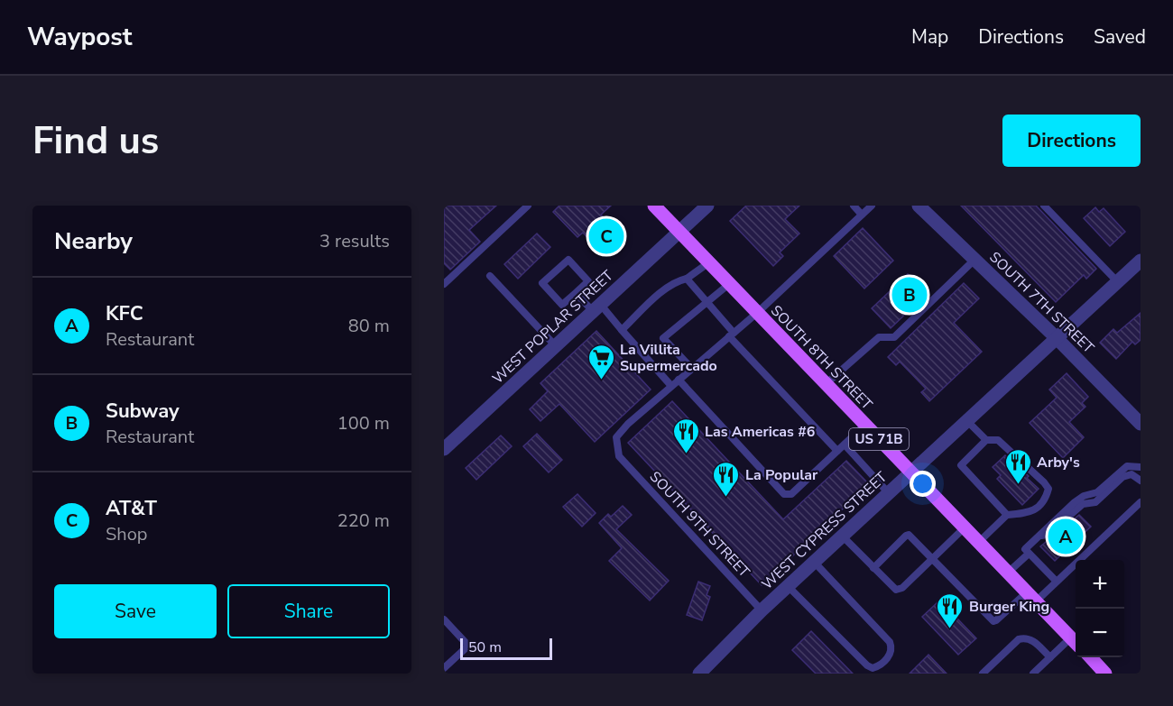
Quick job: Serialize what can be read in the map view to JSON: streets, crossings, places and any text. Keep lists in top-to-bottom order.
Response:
{
  "streets": {
    "main road": ["SOUTH 8TH STREET", "US 71B"],
    "street": ["SOUTH 7TH STREET", "WEST POPLAR STREET", "WEST CYPRESS STREET"],
    "lane": ["SOUTH 9TH STREET"]
  },
  "crossings": [
    ["SOUTH 7TH STREET", "WEST CYPRESS STREET"],
    ["WEST POPLAR STREET", "SOUTH 8TH STREET"],
    ["SOUTH 8TH STREET", "WEST CYPRESS STREET"],
    ["SOUTH 9TH STREET", "WEST CYPRESS STREET"]
  ],
  "places": {
    "supermarket": ["La Villita Supermercado"],
    "restaurant": [
      "Las Americas #6",
      "Arby's",
      "La Popular",
      "Burger King"
    ]
  },
  "scale_bar": "50 m",
  "page": {
    "header": "Waypost",
    "nav": ["Map", "Directions", "Saved"],
    "buttons": [
      "Directions",
      ["Save", "Share"]
    ],
    "title": "Find us",
    "heading": ["Nearby", "3 results"],
    "pins": ["C", "B", "A"],
    "list": [
      {
        "mark": "A",
        "name": "KFC",
        "note": "Restaurant",
        "value": "80 m"
      },
      {
        "mark": "B",
        "name": "Subway",
        "note": "Restaurant",
        "value": "100 m"
      },
      {
        "mark": "C",
        "name": "AT&T",
        "note": "Shop",
        "value": "220 m"
      }
    ],
    "map_buttons": ["+", "−"],
    "scale": "50 m"
  }
}
